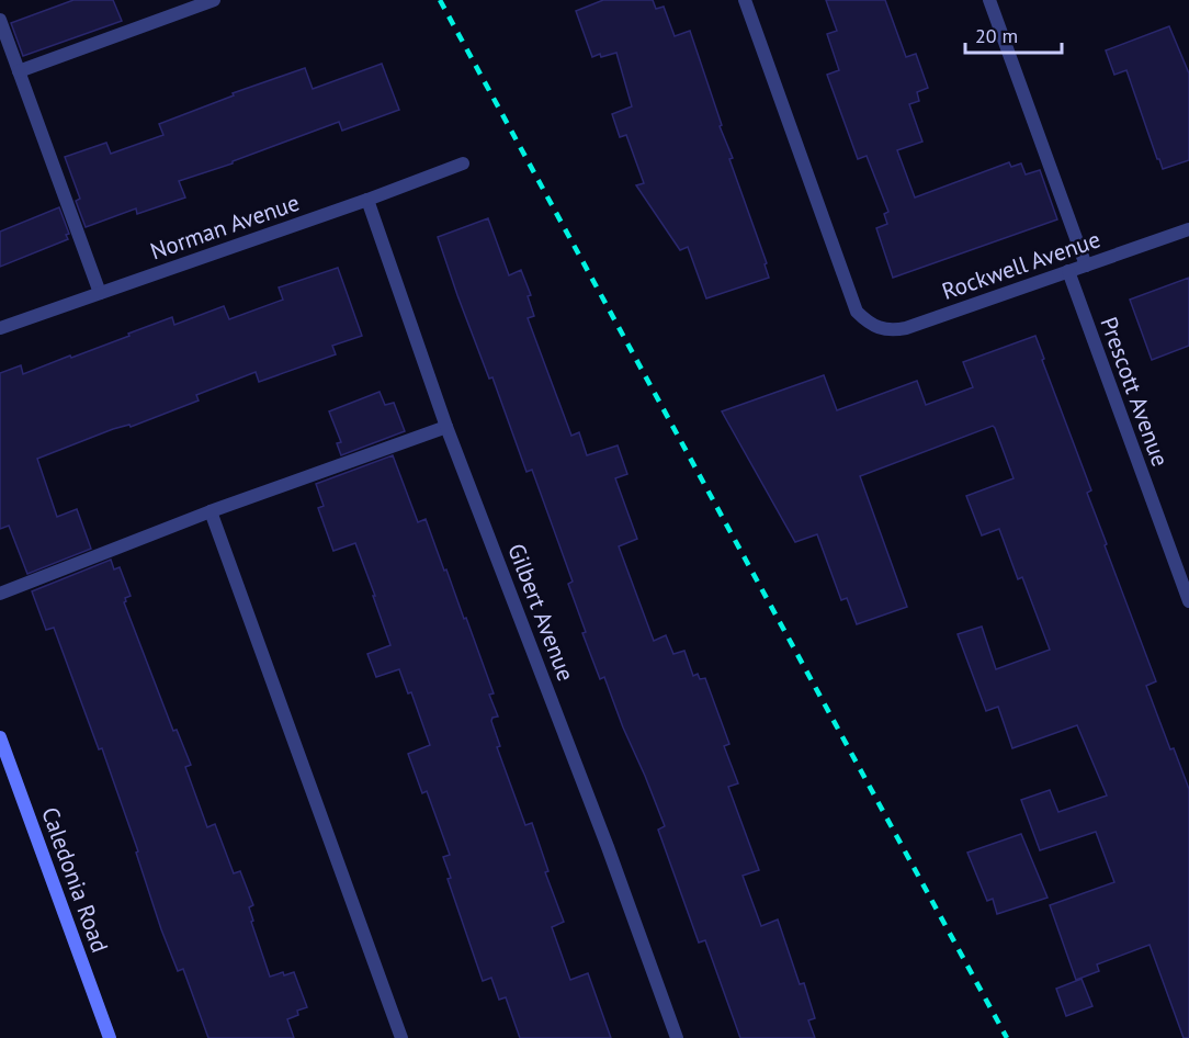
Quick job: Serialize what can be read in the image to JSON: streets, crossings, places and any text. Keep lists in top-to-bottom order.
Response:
{
  "streets": {
    "street": [
      "Norman Avenue",
      "Rockwell Avenue",
      "Prescott Avenue",
      "Gilbert Avenue",
      "Caledonia Road"
    ]
  },
  "crossings": [
    ["Norman Avenue", "Gilbert Avenue"],
    ["Rockwell Avenue", "Prescott Avenue"]
  ],
  "scale_bar": "20 m"
}
